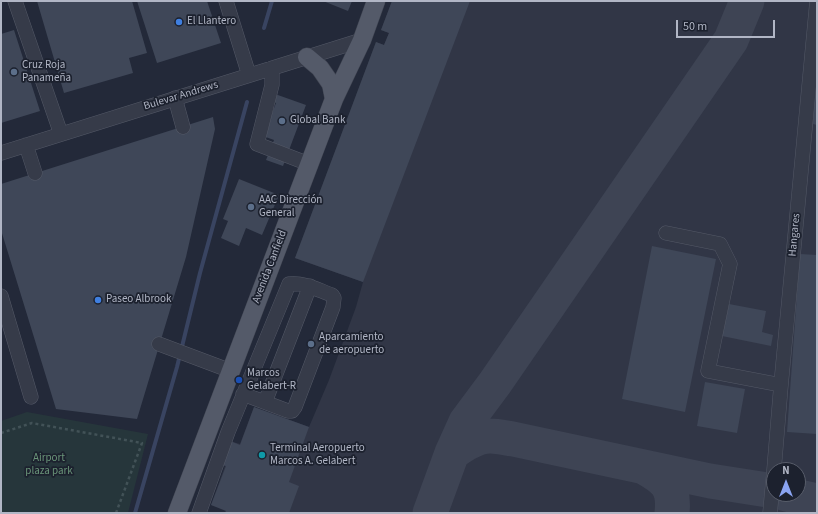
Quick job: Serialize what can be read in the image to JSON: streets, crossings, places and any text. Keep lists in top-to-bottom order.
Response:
{
  "streets": {
    "main road": ["Avenida Canfield"],
    "street": ["Bulevar Andrews", "Hangares"]
  },
  "crossings": [
    ["Bulevar Andrews", "Avenida Canfield"]
  ],
  "parks": ["Airport plaza park"],
  "places": [
    "El Llantero",
    "Cruz Roja Panameña",
    "Global Bank",
    "AAC Dirección General",
    "Paseo Albrook",
    "Aparcamiento de aeropuerto",
    "Marcos Gelabert-R",
    "Terminal Aeropuerto Marcos A. Gelabert"
  ],
  "scale_bar": "50 m",
  "north": "top"
}
